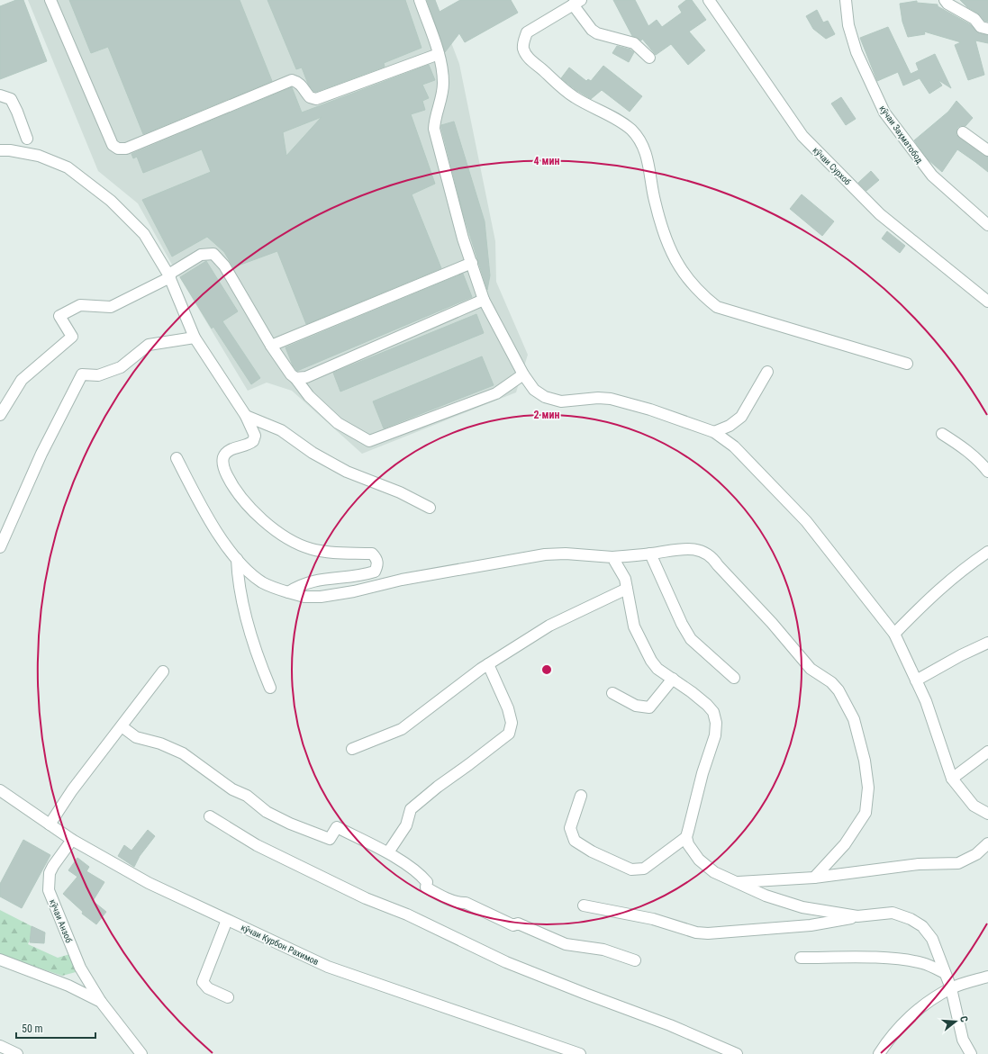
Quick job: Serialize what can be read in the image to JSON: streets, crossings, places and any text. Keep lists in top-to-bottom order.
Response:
{
  "streets": {
    "street": [
      "кӯчаи Заҳматобод",
      "кӯчаи Сурхоб",
      "кӯчаи Анзоб",
      "кӯчаи Курбон Рахимов"
    ]
  },
  "crossings": [
    ["кӯчаи Анзоб", "кӯчаи Курбон Рахимов"]
  ],
  "scale_bar": "50 m",
  "north": "right",
  "rings": ["4 мин", "2 мин"]
}
